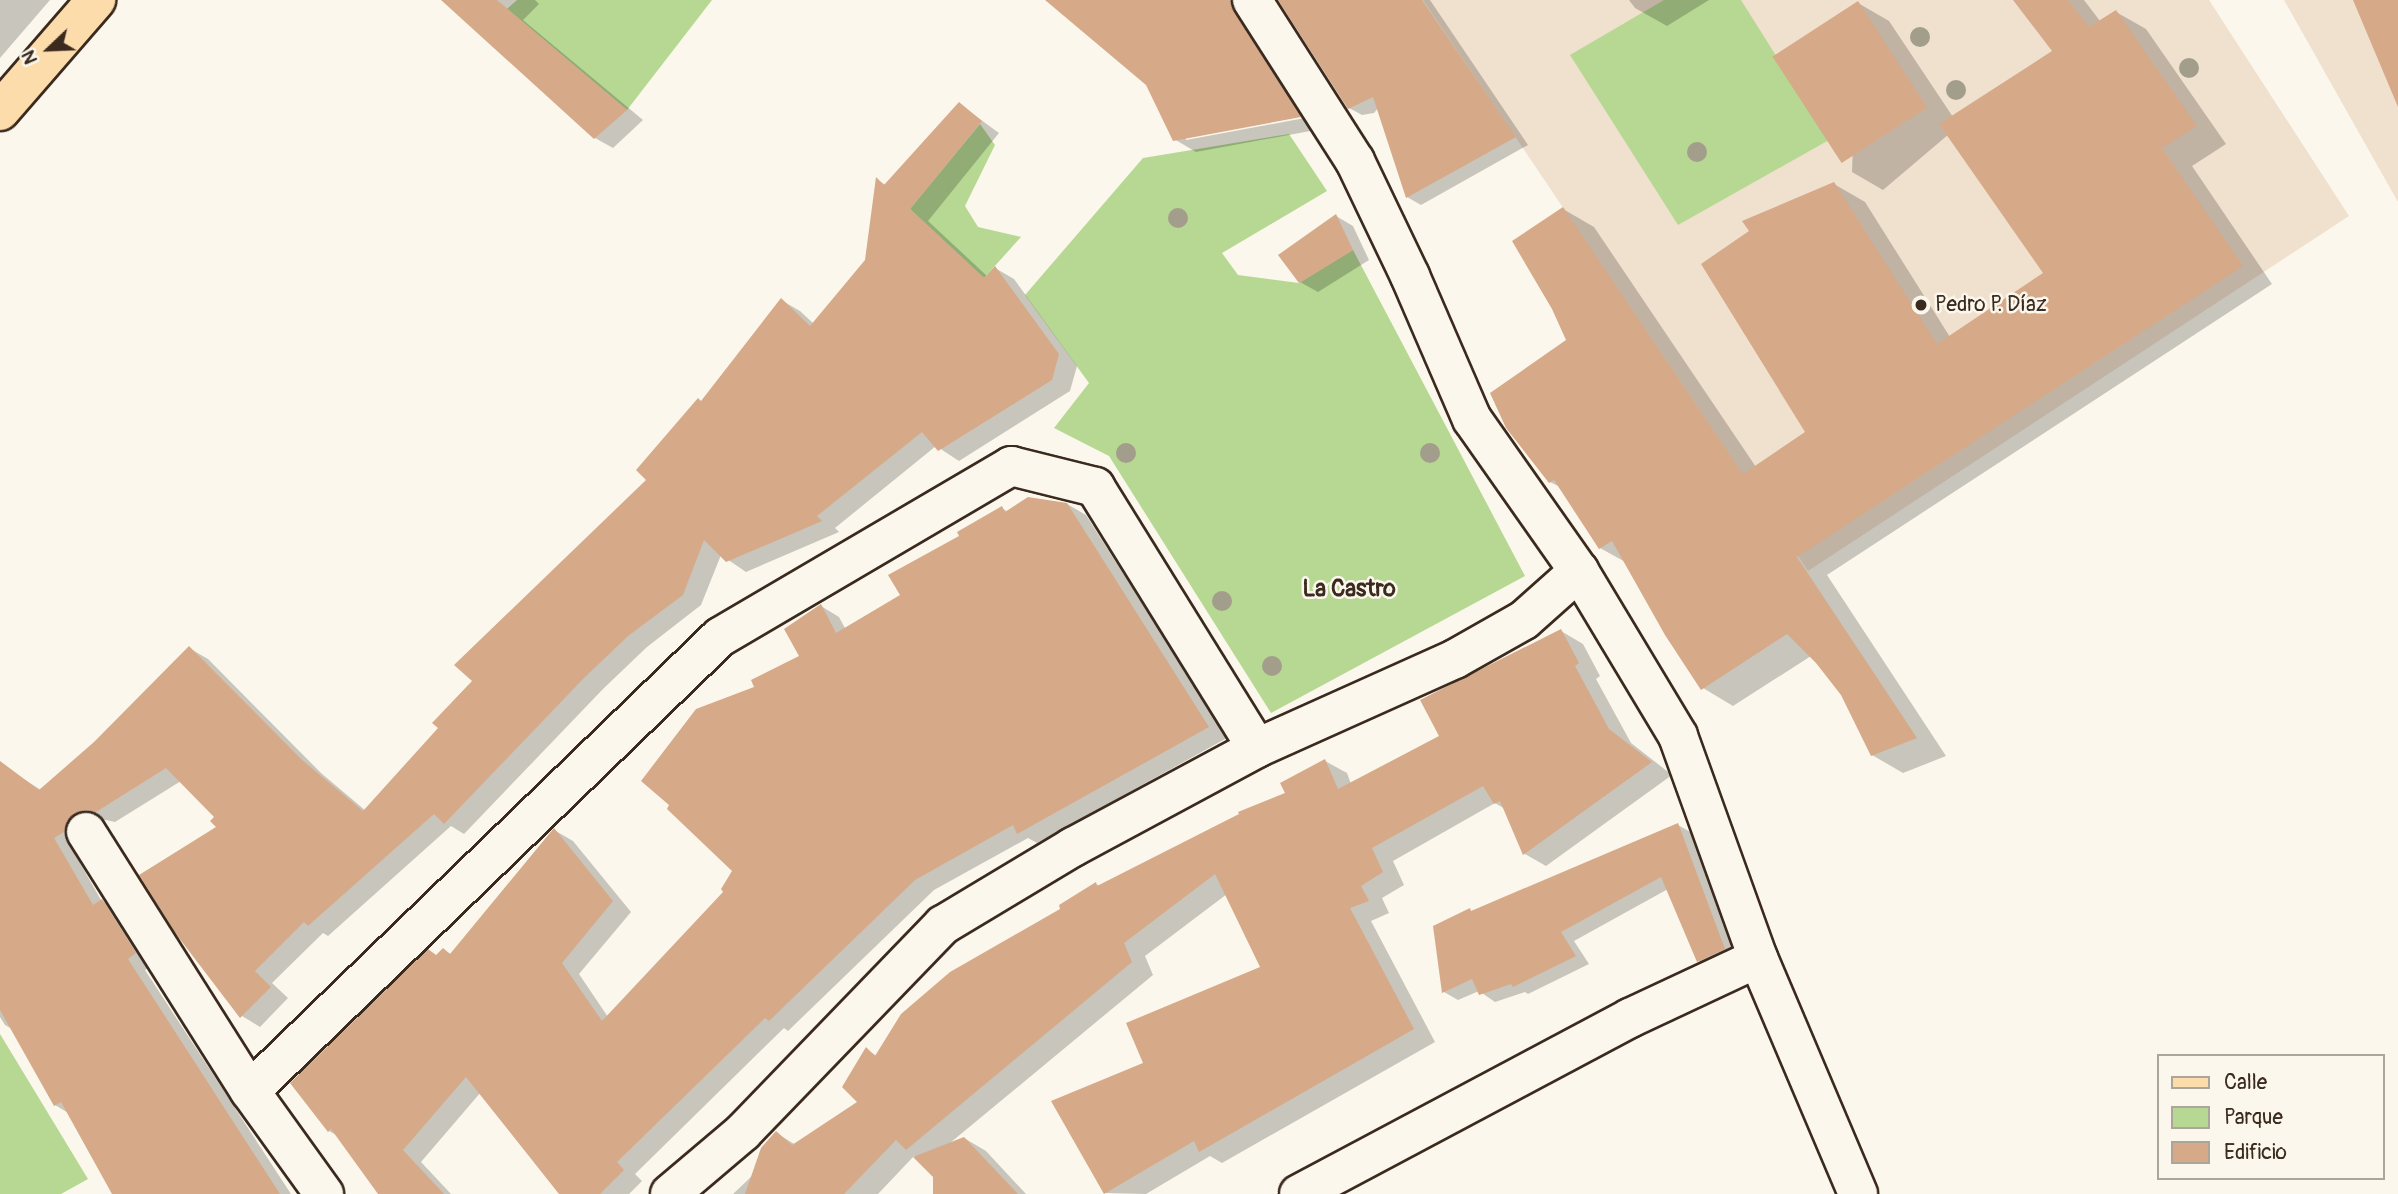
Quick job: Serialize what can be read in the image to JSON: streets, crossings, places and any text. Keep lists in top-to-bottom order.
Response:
{
  "districts": ["La Castro"],
  "places": ["Pedro P. Díaz"],
  "legend": ["Calle", "Parque", "Edificio"],
  "north": "bottom left"
}
